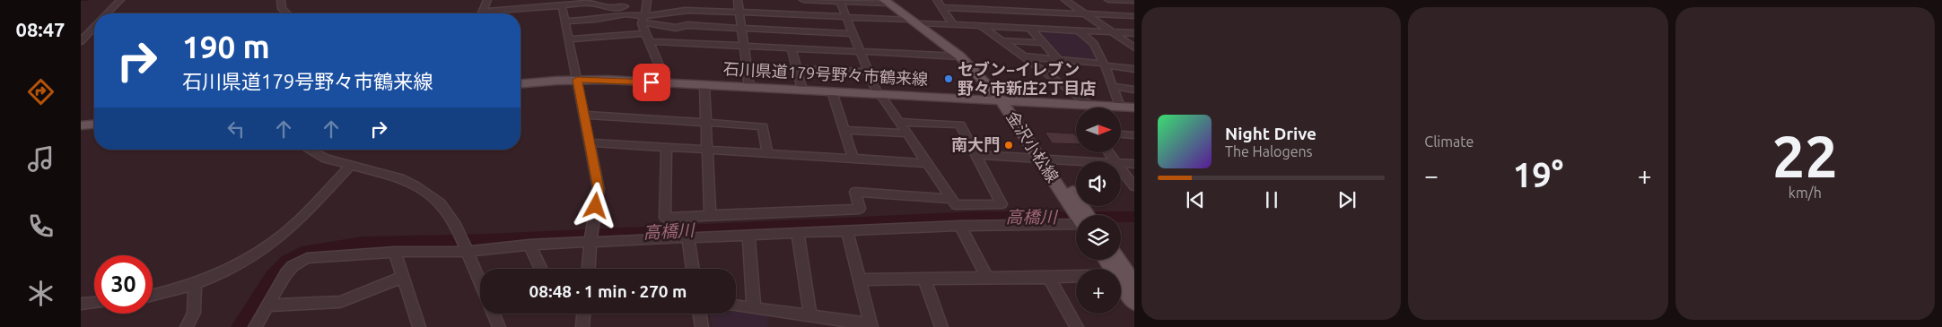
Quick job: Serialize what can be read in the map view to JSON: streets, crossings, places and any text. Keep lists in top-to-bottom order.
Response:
{
  "streets": {
    "main road": ["石川県道179号野々市鶴来線", "金沢小松線"]
  },
  "crossings": [
    ["石川県道179号野々市鶴来線", "金沢小松線"]
  ],
  "water": ["高橋川"],
  "places": ["セブン−イレブン 野々市新庄2丁目店", "南大門"],
  "north": "right",
  "page": {
    "tabs": "08:47",
    "tile": [
      "Climate",
      ["22", "km/h"]
    ],
    "turn": ["190 m", "石川県道179号野々市鶴来線"],
    "map_buttons": "+",
    "song": ["Night Drive", "The Halogens"],
    "heat": ["−", "19°", "+"],
    "limit": "30",
    "trip": "08:48 · 1 min · 270 m"
  }
}
